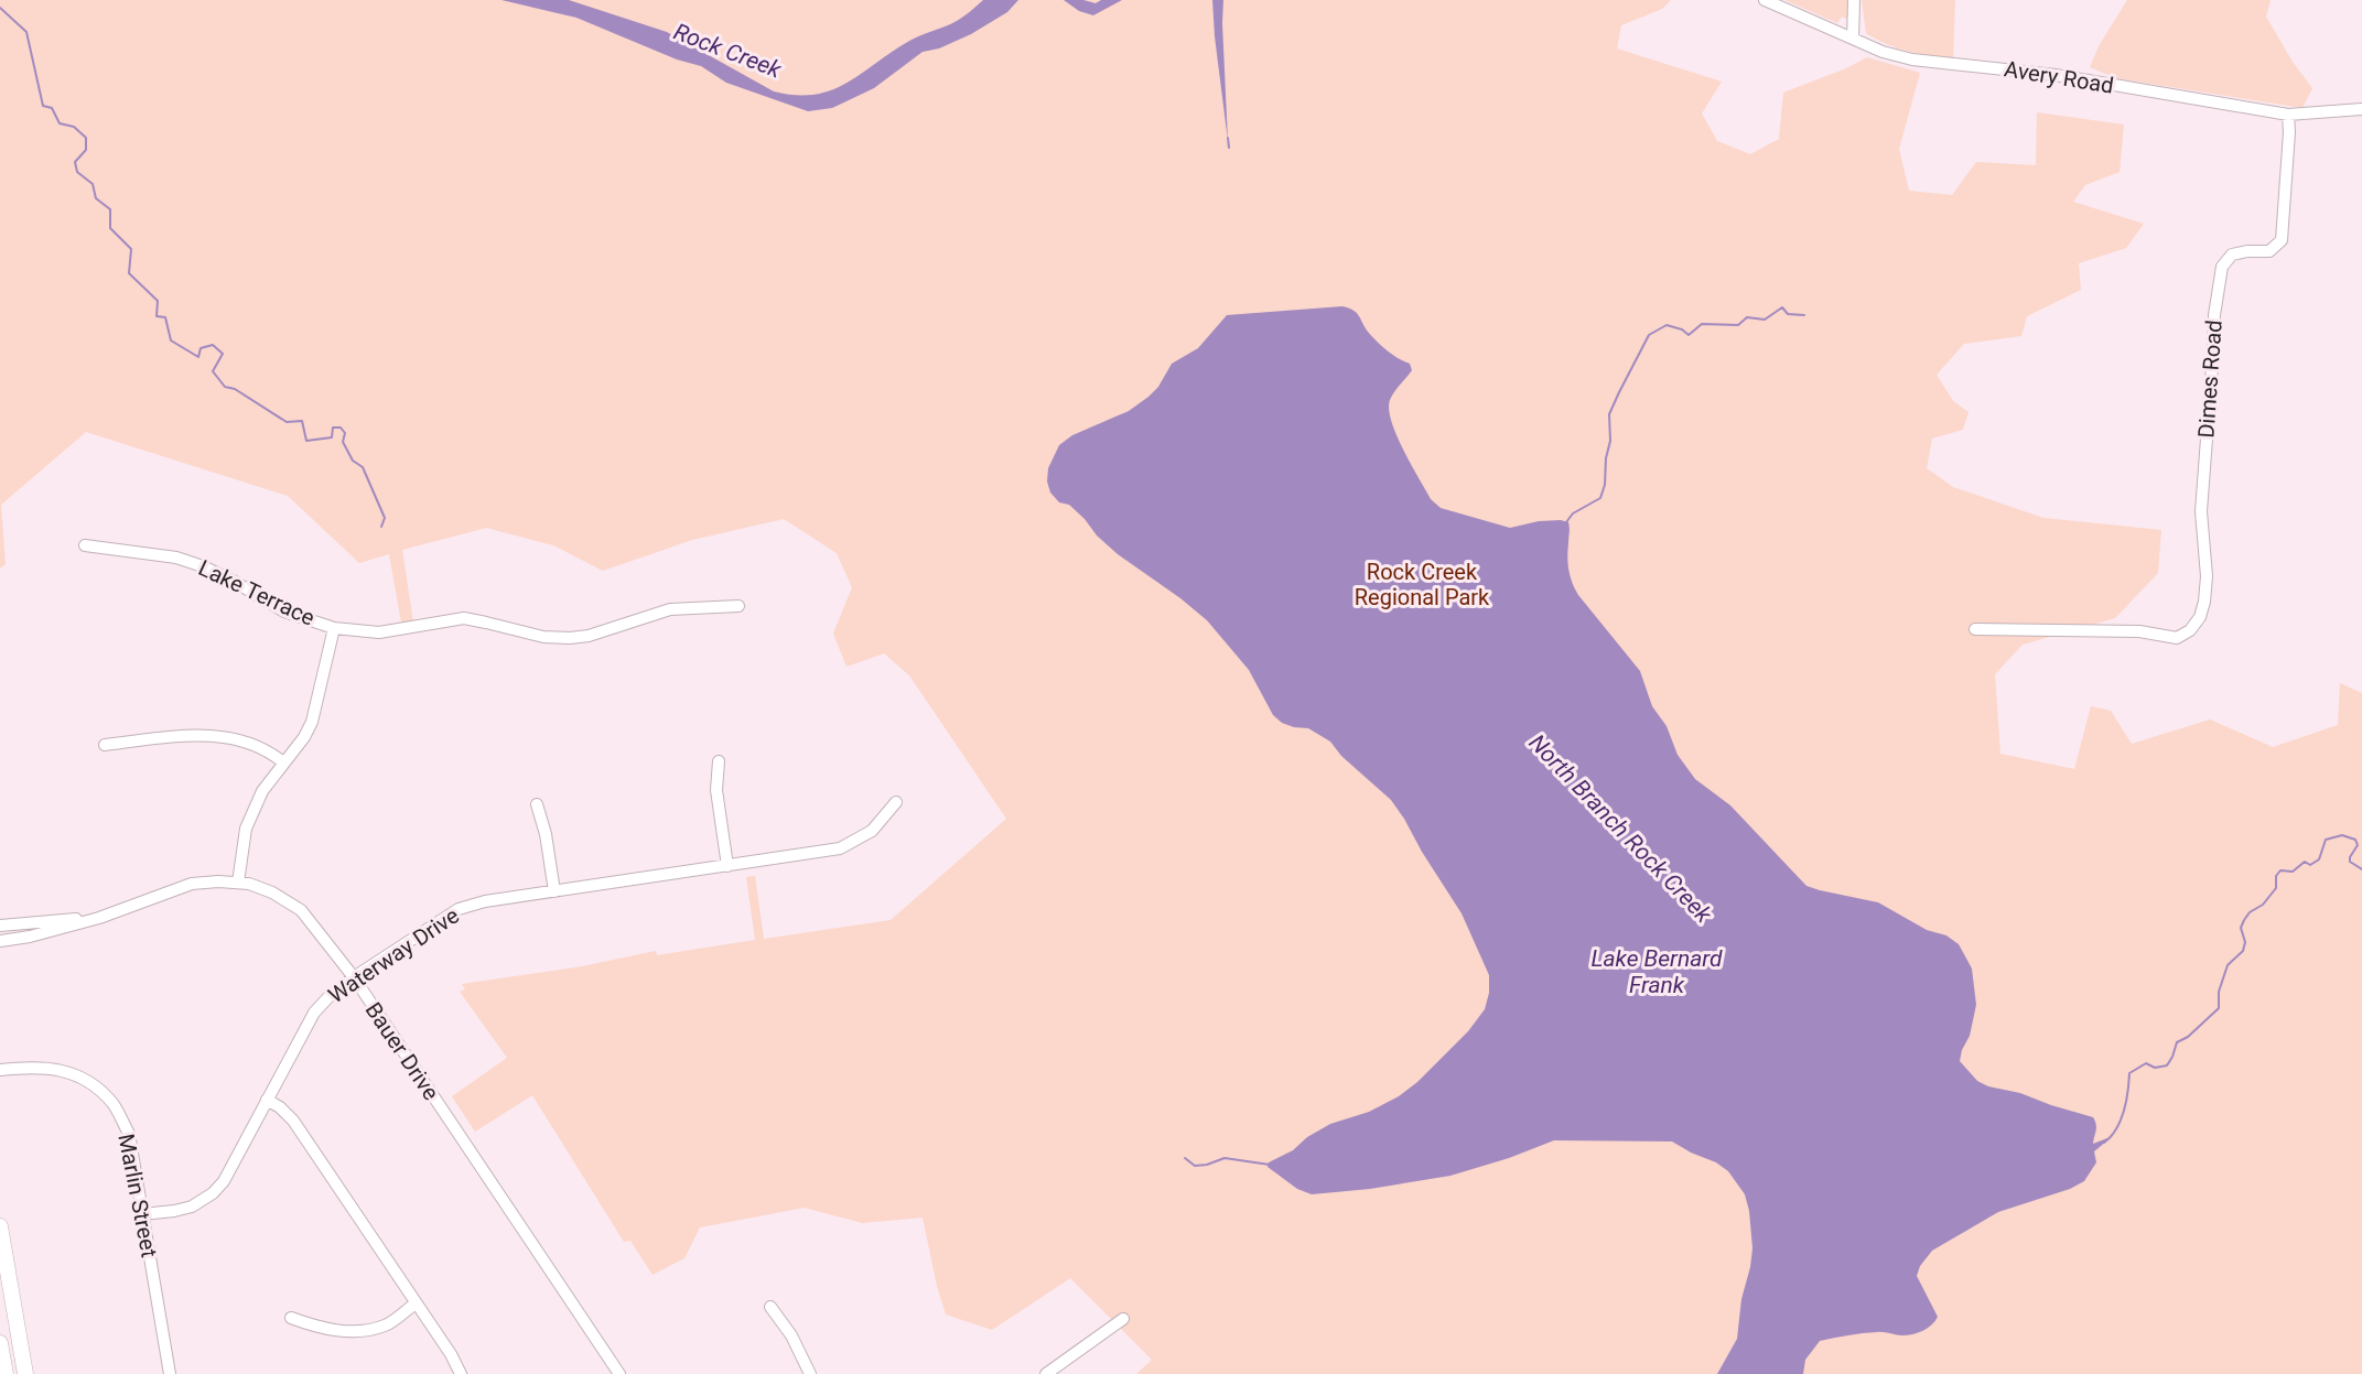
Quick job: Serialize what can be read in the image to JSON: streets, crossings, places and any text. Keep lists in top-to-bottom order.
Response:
{
  "streets": {
    "street": [
      "Avery Road",
      "Dimes Road",
      "Lake Terrace",
      "Waterway Drive",
      "Bauer Drive",
      "Marlin Street"
    ]
  },
  "crossings": [
    ["Avery Road", "Dimes Road"],
    ["Waterway Drive", "Bauer Drive"],
    ["Waterway Drive", "Marlin Street"]
  ],
  "water": ["Rock Creek", "North Branch Rock Creek", "Lake Bernard Frank"],
  "parks": ["Rock Creek Regional Park"]
}
